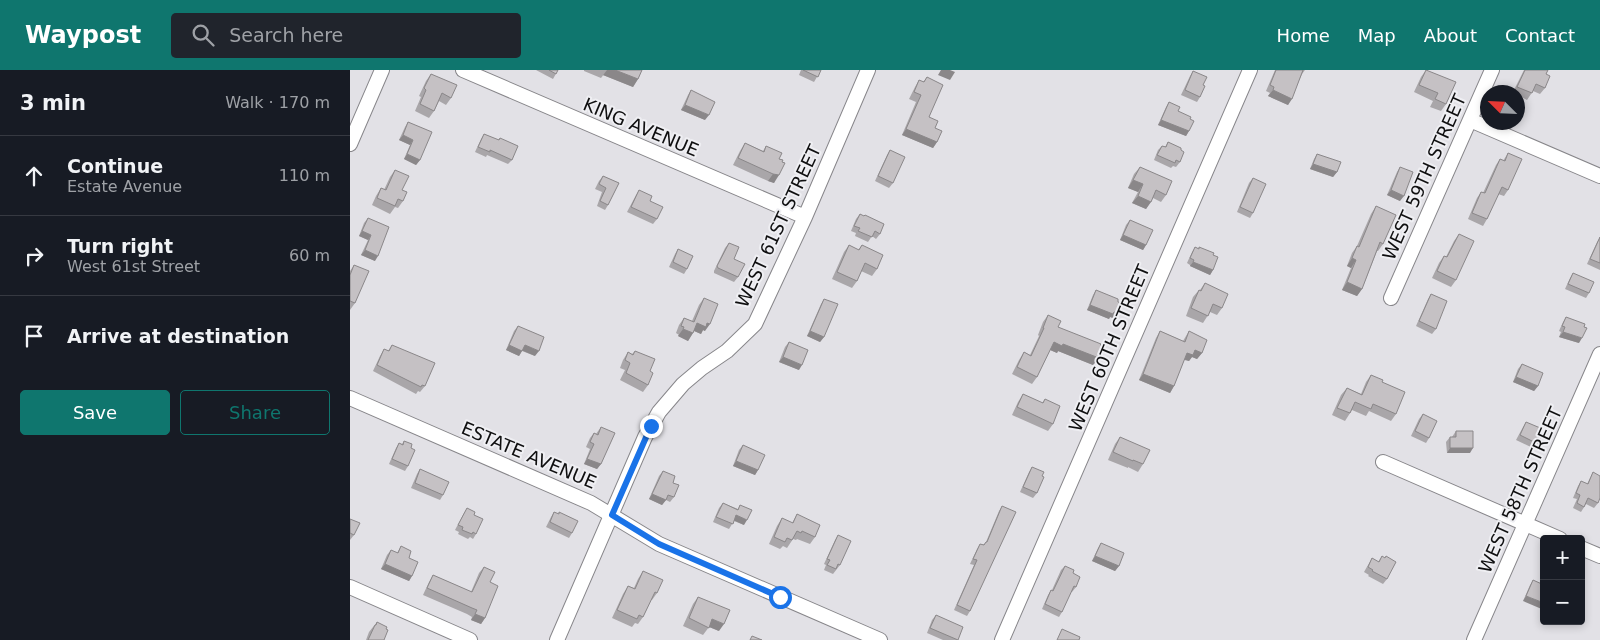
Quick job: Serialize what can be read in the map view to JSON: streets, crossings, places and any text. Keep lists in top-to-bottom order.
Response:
{
  "streets": {
    "street": [
      "KING AVENUE",
      "WEST 59TH STREET",
      "WEST 61ST STREET",
      "WEST 60TH STREET",
      "ESTATE AVENUE",
      "WEST 58TH STREET"
    ]
  },
  "crossings": [
    ["KING AVENUE", "WEST 61ST STREET"],
    ["WEST 61ST STREET", "ESTATE AVENUE"]
  ],
  "north": "top left",
  "page": {
    "header": "Waypost",
    "search": "Search here",
    "nav": [
      "Home",
      "Map",
      "About",
      "Contact"
    ],
    "heading": ["3 min", "Walk · 170 m"],
    "list": [
      ["Continue", "Estate Avenue", "110 m"],
      ["Turn right", "West 61st Street", "60 m"],
      "Arrive at destination"
    ],
    "buttons": ["Save", "Share"],
    "map_buttons": ["+", "−"]
  }
}
